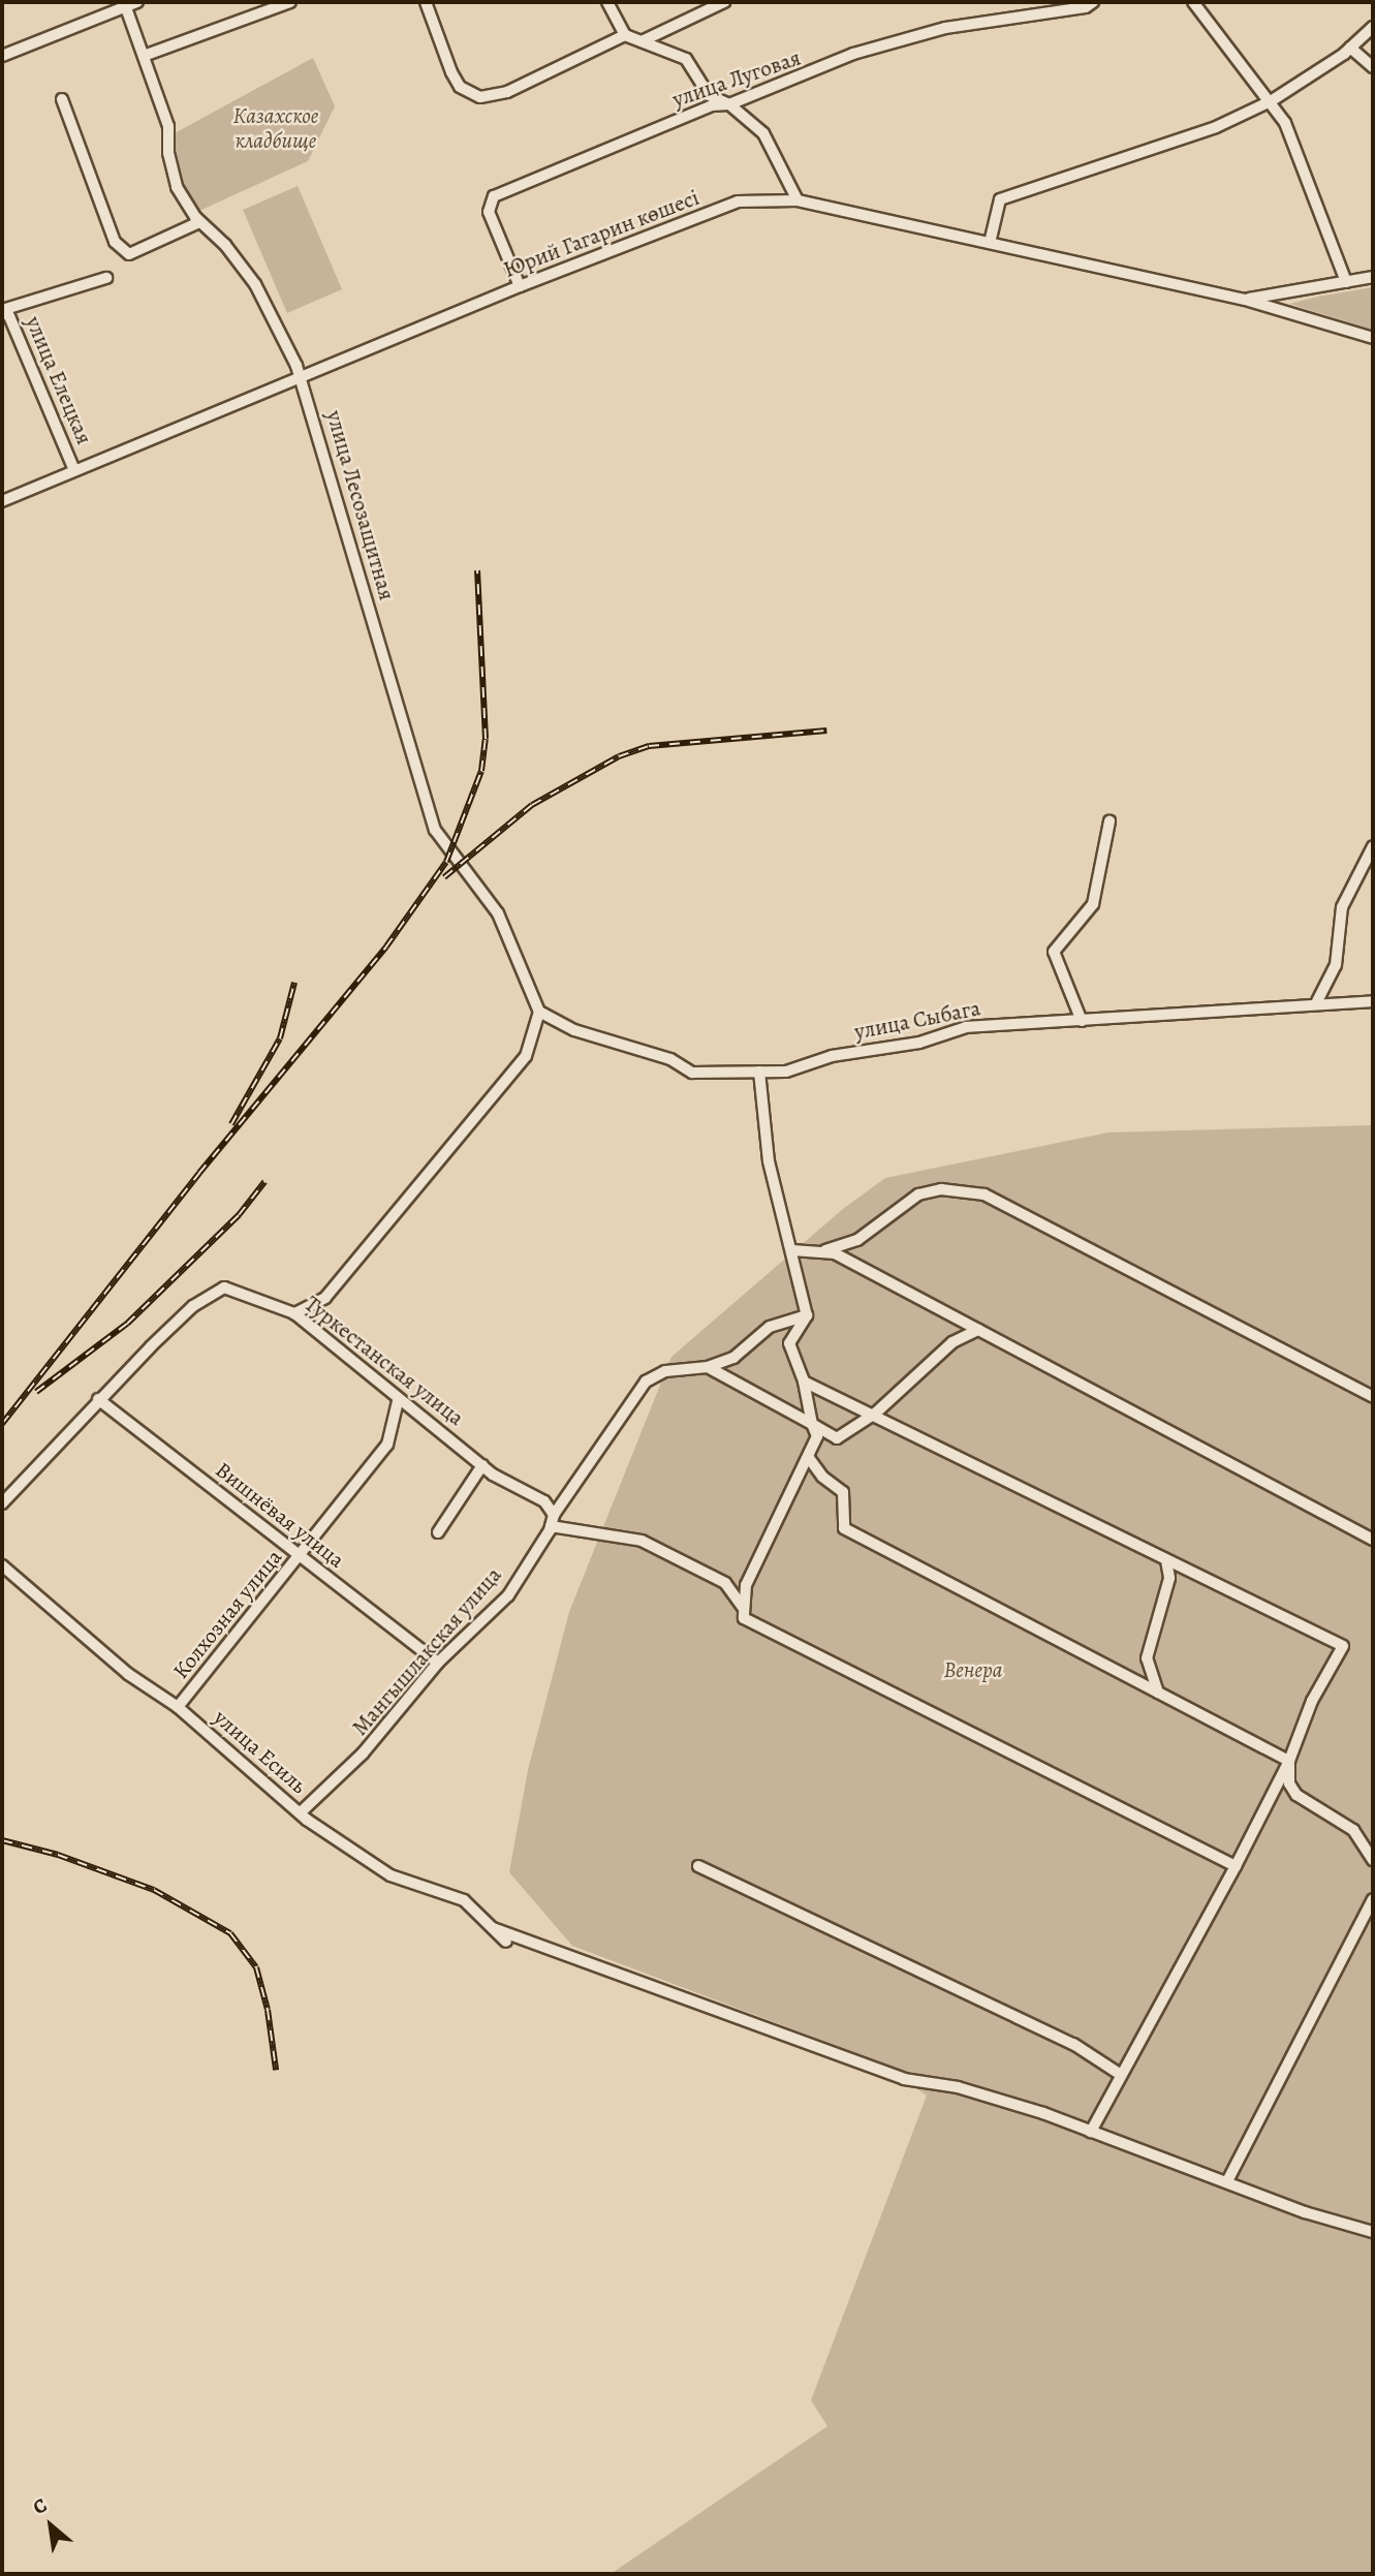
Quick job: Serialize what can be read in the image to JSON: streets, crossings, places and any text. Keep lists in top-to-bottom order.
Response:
{
  "streets": {
    "street": [
      "улица Луговая",
      "Юрий Гагарин көшесі",
      "улица Елецкая",
      "улица Лесозащитная",
      "улица Сыбага",
      "Туркестанская улица",
      "Вишнёвая улица",
      "Колхозная улица",
      "Мангышлакская улица",
      "улица Есиль"
    ]
  },
  "crossings": [
    ["улица Луговая", "Юрий Гагарин көшесі"],
    ["Юрий Гагарин көшесі", "улица Елецкая"],
    ["Юрий Гагарин көшесі", "улица Лесозащитная"],
    ["улица Лесозащитная", "улица Сыбага"],
    ["Туркестанская улица", "Вишнёвая улица"],
    ["Туркестанская улица", "Колхозная улица"],
    ["Туркестанская улица", "Мангышлакская улица"],
    ["Вишнёвая улица", "Колхозная улица"],
    ["Вишнёвая улица", "Мангышлакская улица"],
    ["Колхозная улица", "улица Есиль"],
    ["Мангышлакская улица", "улица Есиль"]
  ],
  "parks": ["Казахское кладбище", "Венера"],
  "north": "top left"
}
